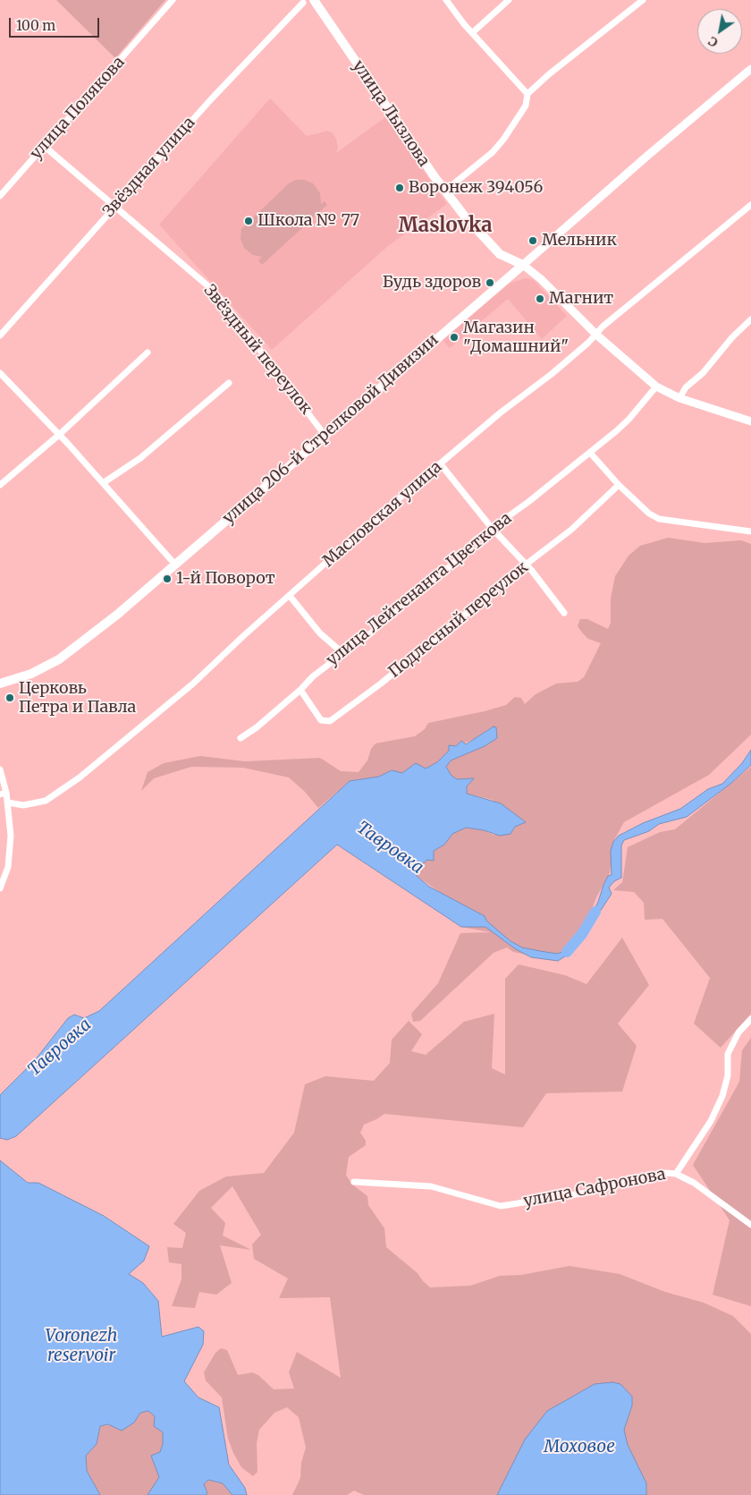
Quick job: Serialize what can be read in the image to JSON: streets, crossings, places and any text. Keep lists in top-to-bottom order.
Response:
{
  "streets": {
    "main road": ["улица Лызлова", "улица 206-й Стрелковой Дивизии"],
    "street": [
      "улица Полякова",
      "Звёздная улица",
      "Звёздный переулок",
      "Масловская улица",
      "улица Лейтенанта Цветкова",
      "Подлесный переулок",
      "улица Сафронова"
    ]
  },
  "crossings": [
    ["улица Полякова", "Звёздный переулок"],
    ["улица Лызлова", "улица 206-й Стрелковой Дивизии"],
    ["улица Лызлова", "Масловская улица"],
    ["улица Лызлова", "улица Лейтенанта Цветкова"],
    ["Звёздная улица", "Звёздный переулок"],
    ["Звёздный переулок", "улица 206-й Стрелковой Дивизии"],
    ["улица Лейтенанта Цветкова", "Подлесный переулок"]
  ],
  "districts": ["Maslovka"],
  "water": ["Тавровка", "Voronezh reservoir", "Моховое"],
  "places": [
    "Воронеж 394056",
    "Школа № 77",
    "Мельник",
    "Будь здоров",
    "Магнит",
    "Магазин \"Домашний\"",
    "1-й Поворот",
    "Церковь Петра и Павла"
  ],
  "scale_bar": "100 m",
  "north": "bottom left"
}
